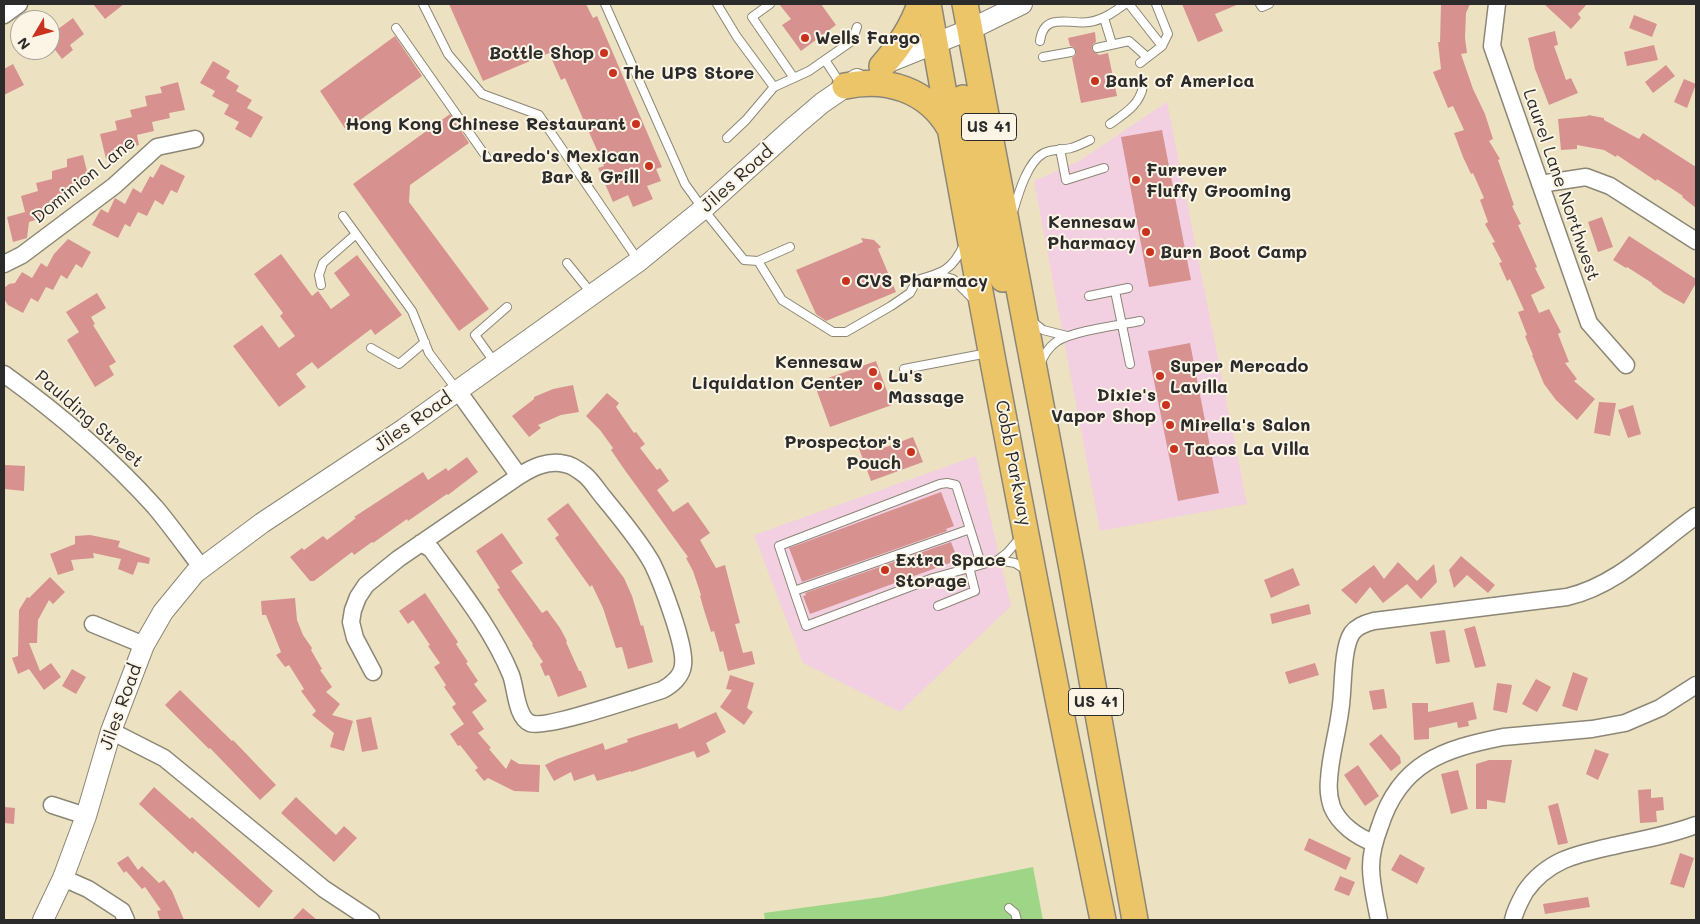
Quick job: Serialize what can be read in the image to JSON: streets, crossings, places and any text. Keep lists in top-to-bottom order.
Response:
{
  "streets": {
    "main road": ["US 41", "Cobb Parkway"],
    "street": [
      "Jiles Road",
      "Dominion Lane",
      "Laurel Lane Northwest",
      "Paulding Street"
    ]
  },
  "crossings": [
    ["US 41", "Jiles Road"],
    ["Jiles Road", "Paulding Street"],
    ["Jiles Road", "Cobb Parkway"]
  ],
  "places": [
    "Wells Fargo",
    "Bottle Shop",
    "The UPS Store",
    "Bank of America",
    "Hong Kong Chinese Restaurant",
    "Laredo's Mexican Bar & Grill",
    "Furrever Fluffy Grooming",
    "Kennesaw Pharmacy",
    "Burn Boot Camp",
    "CVS Pharmacy",
    "Kennesaw Liquidation Center",
    "Super Mercado Lavilla",
    "Lu's Massage",
    "Dixie's Vapor Shop",
    "Mirella's Salon",
    "Tacos La Villa",
    "Prospector's Pouch",
    "Extra Space Storage"
  ],
  "north": "bottom left"
}
